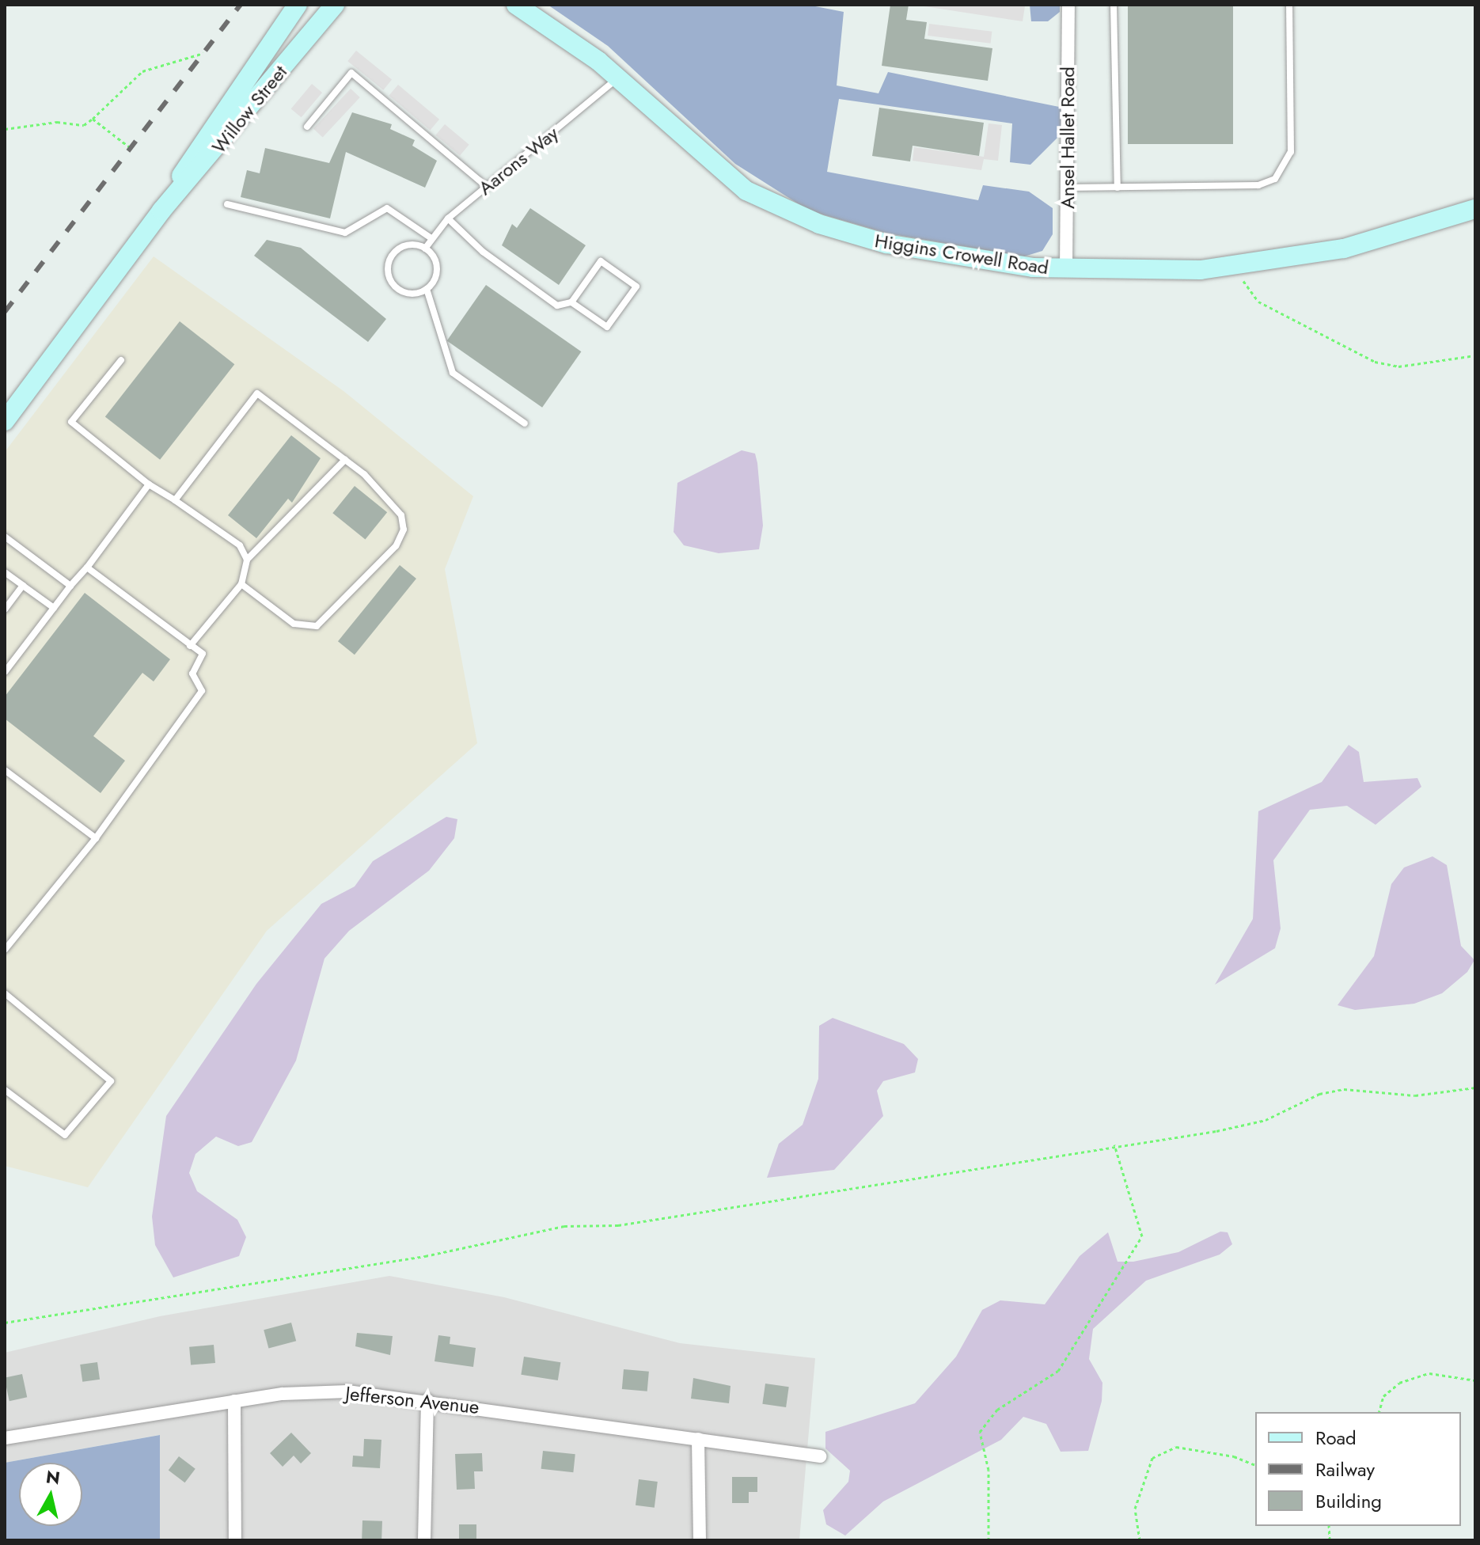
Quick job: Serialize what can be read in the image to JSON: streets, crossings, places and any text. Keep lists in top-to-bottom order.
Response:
{
  "streets": {
    "main road": ["Willow Street", "Higgins Crowell Road"],
    "street": ["Ansel Hallet Road", "Jefferson Avenue"],
    "lane": ["Aarons Way"]
  },
  "crossings": [
    ["Ansel Hallet Road", "Higgins Crowell Road"],
    ["Aarons Way", "Higgins Crowell Road"]
  ],
  "legend": ["Road", "Railway", "Building"],
  "north": "top"
}
